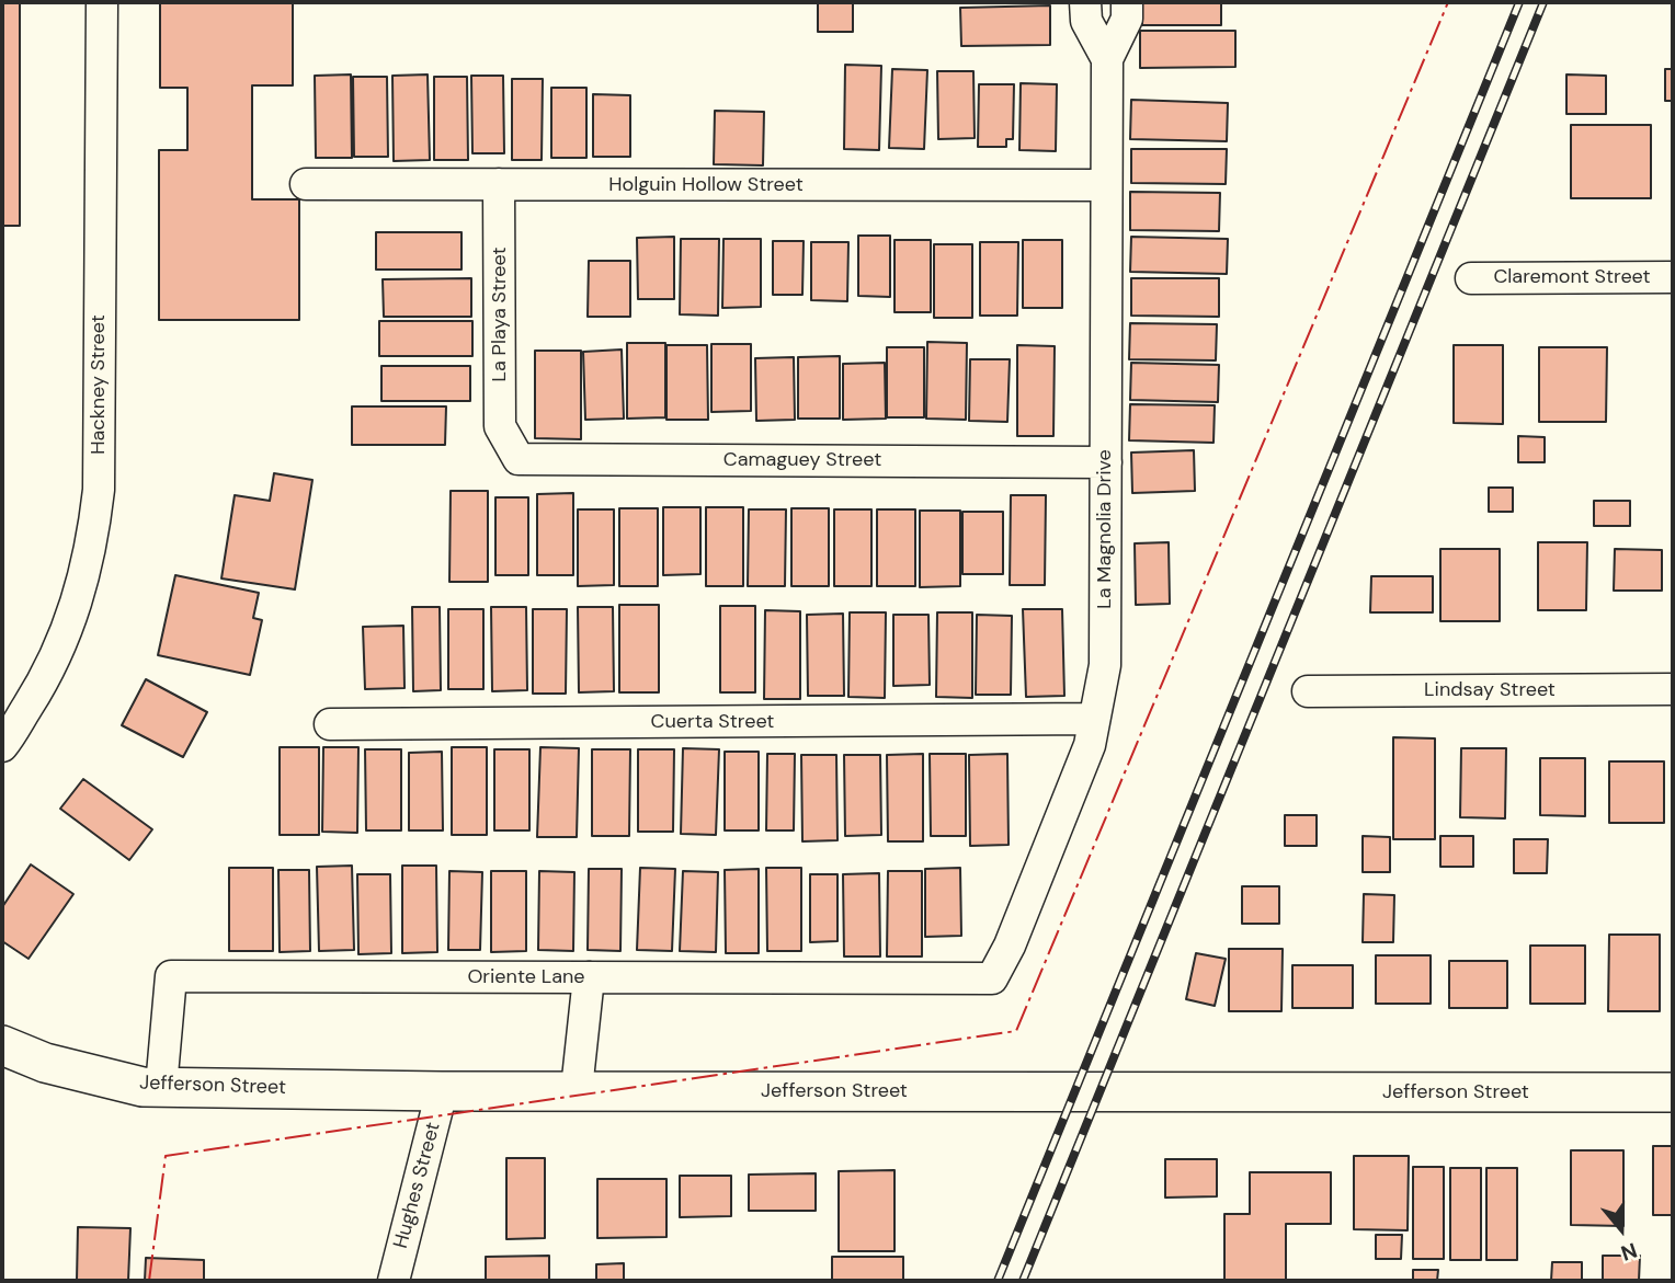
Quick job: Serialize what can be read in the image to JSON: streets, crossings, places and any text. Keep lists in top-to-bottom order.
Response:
{
  "streets": {
    "street": [
      "Holguin Hollow Street",
      "Claremont Street",
      "La Playa Street",
      "Hackney Street",
      "Camaguey Street",
      "La Magnolia Drive",
      "Lindsay Street",
      "Cuerta Street",
      "Oriente Lane",
      "Jefferson Street",
      "Hughes Street"
    ]
  },
  "crossings": [
    ["Holguin Hollow Street", "La Playa Street"],
    ["Holguin Hollow Street", "La Magnolia Drive"],
    ["La Playa Street", "Camaguey Street"],
    ["Camaguey Street", "La Magnolia Drive"],
    ["La Magnolia Drive", "Cuerta Street"],
    ["La Magnolia Drive", "Oriente Lane"],
    ["Oriente Lane", "Jefferson Street"],
    ["Jefferson Street", "Hughes Street"]
  ],
  "north": "bottom"
}
